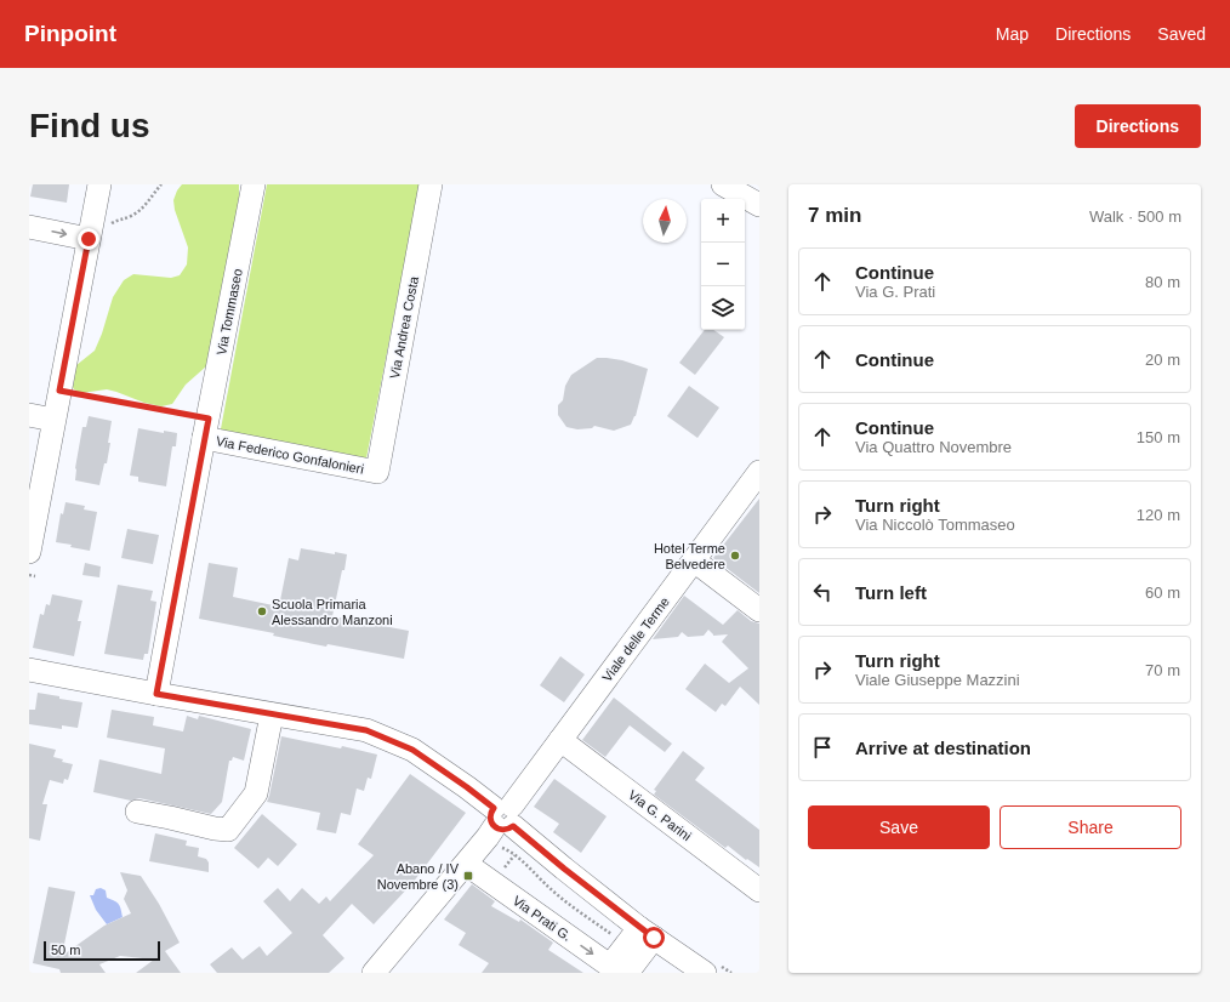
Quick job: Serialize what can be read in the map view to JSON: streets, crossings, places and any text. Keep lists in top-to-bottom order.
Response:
{
  "streets": {
    "street": [
      "Via Tommaseo",
      "Via Andrea Costa",
      "Via Federico Gonfalonieri",
      "Viale delle Terme",
      "Via G. Parini",
      "Via Prati G."
    ]
  },
  "crossings": [
    ["Via Tommaseo", "Via Federico Gonfalonieri"],
    ["Via Andrea Costa", "Via Federico Gonfalonieri"],
    ["Viale delle Terme", "Via G. Parini"],
    ["Viale delle Terme", "Via Prati G."]
  ],
  "places": {
    "other": ["Hotel Terme Belvedere", "Scuola Primaria Alessandro Manzoni"],
    "transit": ["Abano / IV Novembre (3)"]
  },
  "scale_bar": "50 m",
  "north": "top",
  "page": {
    "header": "Pinpoint",
    "nav": ["Map", "Directions", "Saved"],
    "buttons": [
      "Directions",
      ["Save", "Share"]
    ],
    "title": "Find us",
    "heading": ["7 min", "Walk · 500 m"],
    "map_buttons": ["+", "−"],
    "list": [
      ["Continue", "Via G. Prati", "80 m"],
      ["Continue", "20 m"],
      ["Continue", "Via Quattro Novembre", "150 m"],
      ["Turn right", "Via Niccolò Tommaseo", "120 m"],
      ["Turn left", "60 m"],
      ["Turn right", "Viale Giuseppe Mazzini", "70 m"],
      "Arrive at destination"
    ],
    "scale": "50 m"
  }
}
